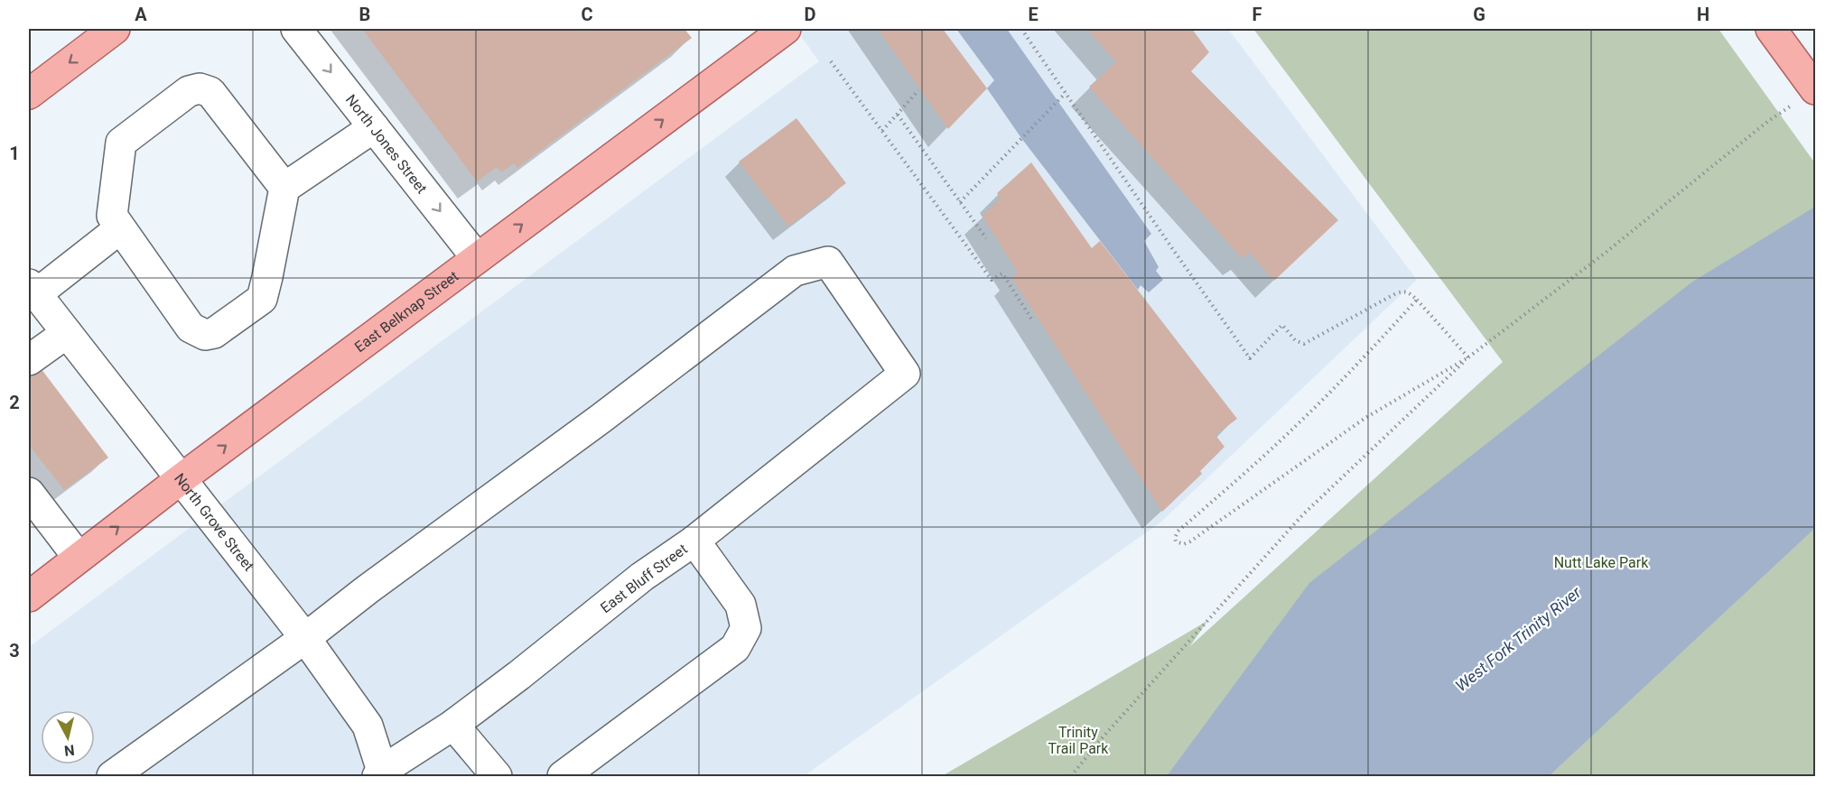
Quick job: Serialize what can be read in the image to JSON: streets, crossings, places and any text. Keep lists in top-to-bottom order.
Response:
{
  "streets": {
    "main road": ["East Belknap Street"],
    "street": ["North Jones Street", "North Grove Street", "East Bluff Street"]
  },
  "crossings": [
    ["North Jones Street", "East Belknap Street"],
    ["East Belknap Street", "North Grove Street"],
    ["North Grove Street", "East Bluff Street"]
  ],
  "one_way": ["North Jones Street", "East Belknap Street"],
  "water": ["West Fork Trinity River"],
  "parks": ["Nutt Lake Park", "Trinity Trail Park"],
  "north": "bottom",
  "grid": {
    "columns": [
      "A",
      "B",
      "C",
      "D",
      "E",
      "F",
      "G",
      "H"
    ],
    "rows": ["1", "2", "3"]
  }
}
